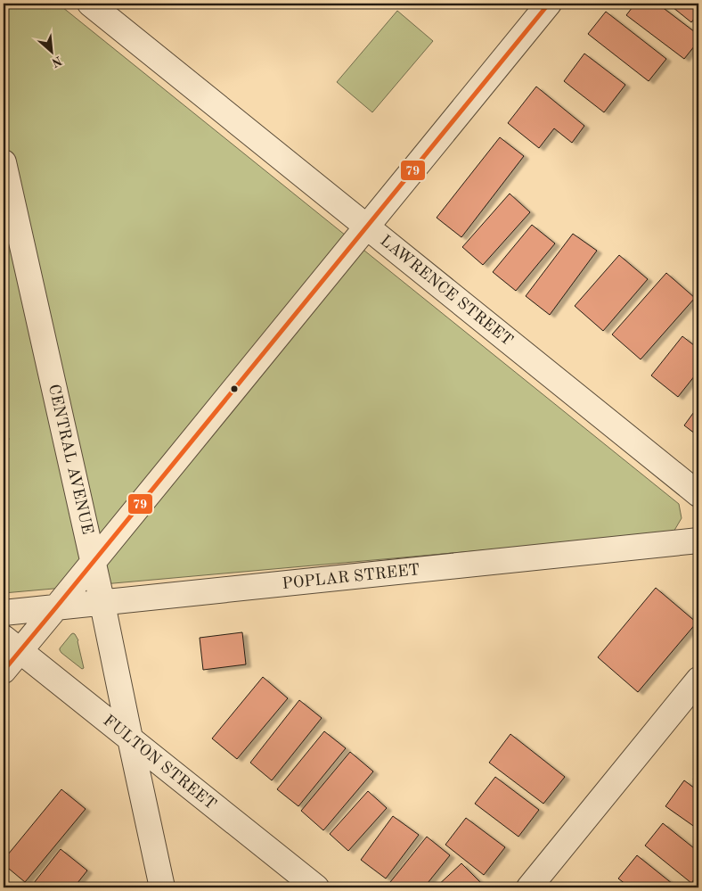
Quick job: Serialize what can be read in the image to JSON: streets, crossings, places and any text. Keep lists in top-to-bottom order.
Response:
{
  "streets": {
    "street": [
      "LAWRENCE STREET",
      "CENTRAL AVENUE",
      "POPLAR STREET",
      "FULTON STREET"
    ]
  },
  "crossings": [
    ["CENTRAL AVENUE", "POPLAR STREET"],
    ["CENTRAL AVENUE", "FULTON STREET"]
  ],
  "lines": ["transit line 79"],
  "north": "bottom right"
}
